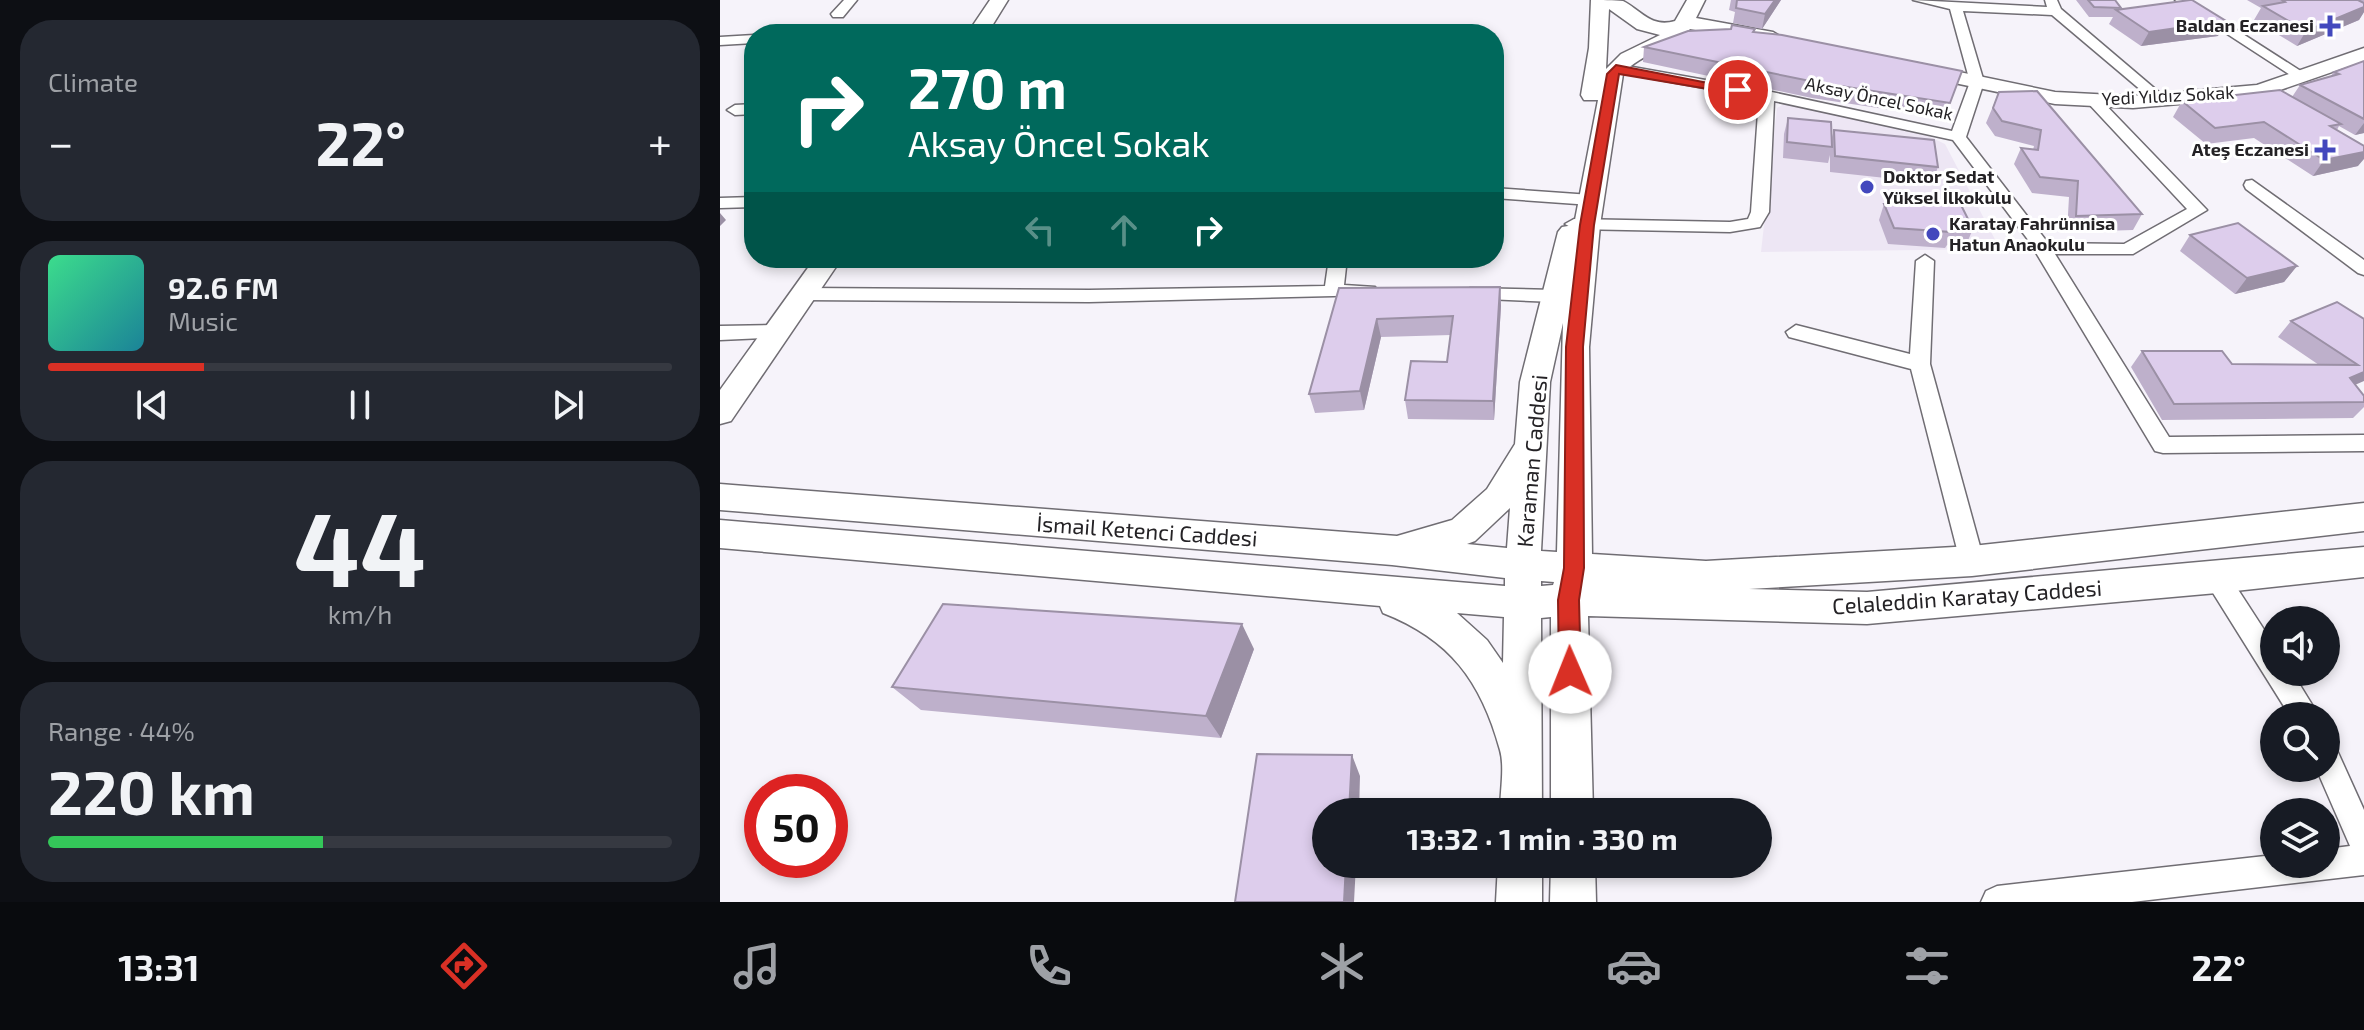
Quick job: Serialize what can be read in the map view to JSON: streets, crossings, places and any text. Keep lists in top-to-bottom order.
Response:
{
  "streets": {
    "main road": [
      "Yedi Yıldız Sokak",
      "Karaman Caddesi",
      "İsmail Ketenci Caddesi",
      "Celaleddin Karatay Caddesi"
    ],
    "street": ["Aksay Öncel Sokak"]
  },
  "crossings": [
    ["Aksay Öncel Sokak", "Karaman Caddesi"],
    ["Karaman Caddesi", "İsmail Ketenci Caddesi"],
    ["Karaman Caddesi", "Celaleddin Karatay Caddesi"],
    ["İsmail Ketenci Caddesi", "Celaleddin Karatay Caddesi"]
  ],
  "places": {
    "health": ["Baldan Eczanesi", "Ateş Eczanesi"],
    "other": ["Doktor Sedat Yüksel İlkokulu", "Karatay Fahrünnisa Hatun Anaokulu"]
  },
  "page": {
    "tile": [
      "Climate",
      ["44", "km/h"],
      ["Range · 44%", "220 km"]
    ],
    "turn": ["270 m", "Aksay Öncel Sokak"],
    "heat": ["−", "22°", "+"],
    "song": ["92.6 FM", "Music"],
    "limit": "50",
    "trip": "13:32 · 1 min · 330 m",
    "tabs": ["13:31", "22°"]
  }
}
